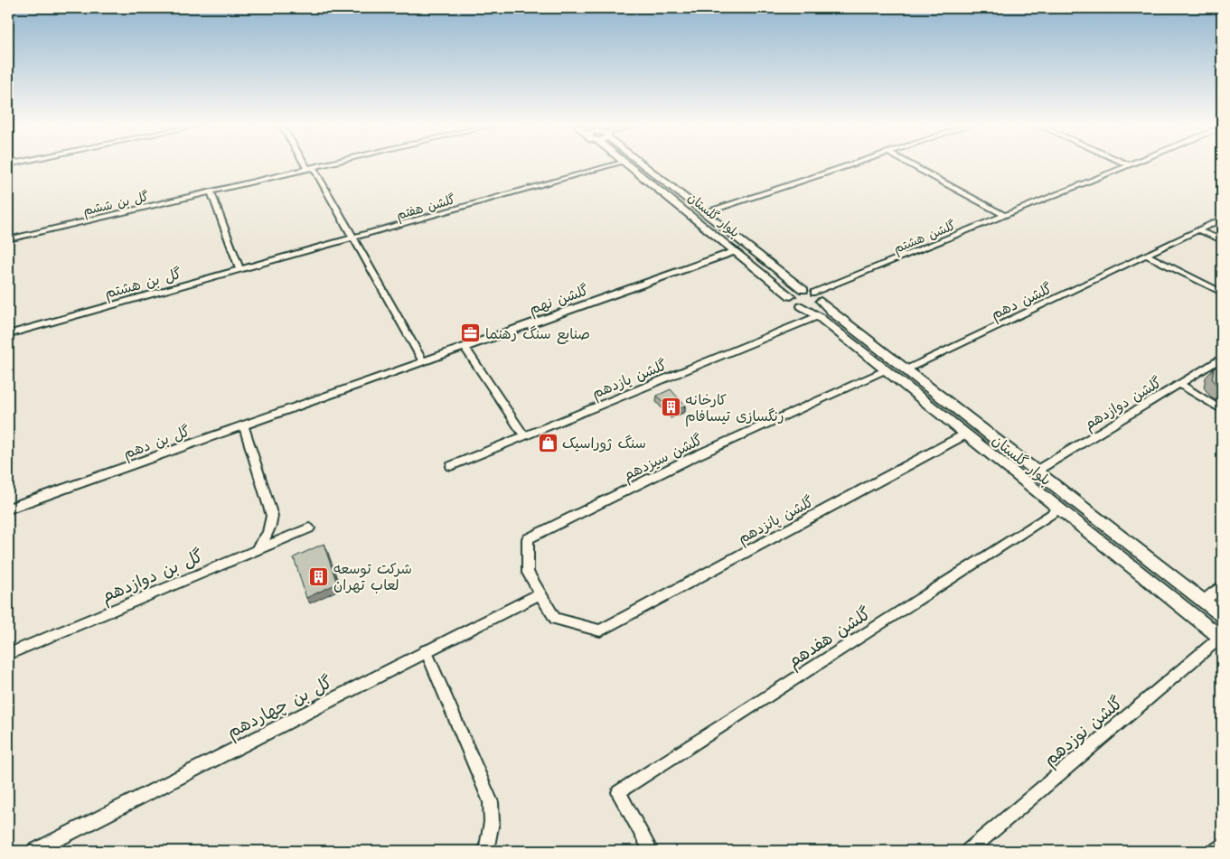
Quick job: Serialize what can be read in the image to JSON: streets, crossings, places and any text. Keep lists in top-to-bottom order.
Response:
{
  "streets": {
    "street": [
      "گل بن ششم",
      "گلشن هفتم",
      "بلوار گلستان",
      "گلشن هشتم",
      "گل بن هشتم",
      "گلشن نهم",
      "گلشن دهم",
      "گلشن یازدهم",
      "گلشن دوازدهم",
      "گل بن دهم",
      "گلشن سیزدهم",
      "گلشن پانزدهم",
      "گل بن دوازدهم",
      "گلشن هفدهم",
      "گل بن چهاردهم",
      "گلشن نوزدهم"
    ]
  },
  "crossings": [
    ["گلشن هفتم", "گل بن هشتم"],
    ["بلوار گلستان", "گلشن هشتم"],
    ["بلوار گلستان", "گلشن نهم"],
    ["بلوار گلستان", "گلشن دهم"],
    ["بلوار گلستان", "گلشن یازدهم"],
    ["بلوار گلستان", "گلشن دوازدهم"],
    ["بلوار گلستان", "گلشن سیزدهم"],
    ["بلوار گلستان", "گلشن پانزدهم"],
    ["بلوار گلستان", "گلشن هفدهم"],
    ["بلوار گلستان", "گلشن نوزدهم"],
    ["گلشن نهم", "گل بن دهم"],
    ["گلشن سیزدهم", "گلشن پانزدهم"],
    ["گلشن سیزدهم", "گل بن چهاردهم"],
    ["گلشن پانزدهم", "گل بن چهاردهم"]
  ],
  "places": {
    "office": ["صنایع سنگ رهنما"],
    "building": ["کارخانه رنگسازی تیسافام", "شرکت توسعه لعاب تهران"],
    "shop": ["سنگ ژوراسیک"]
  }
}
